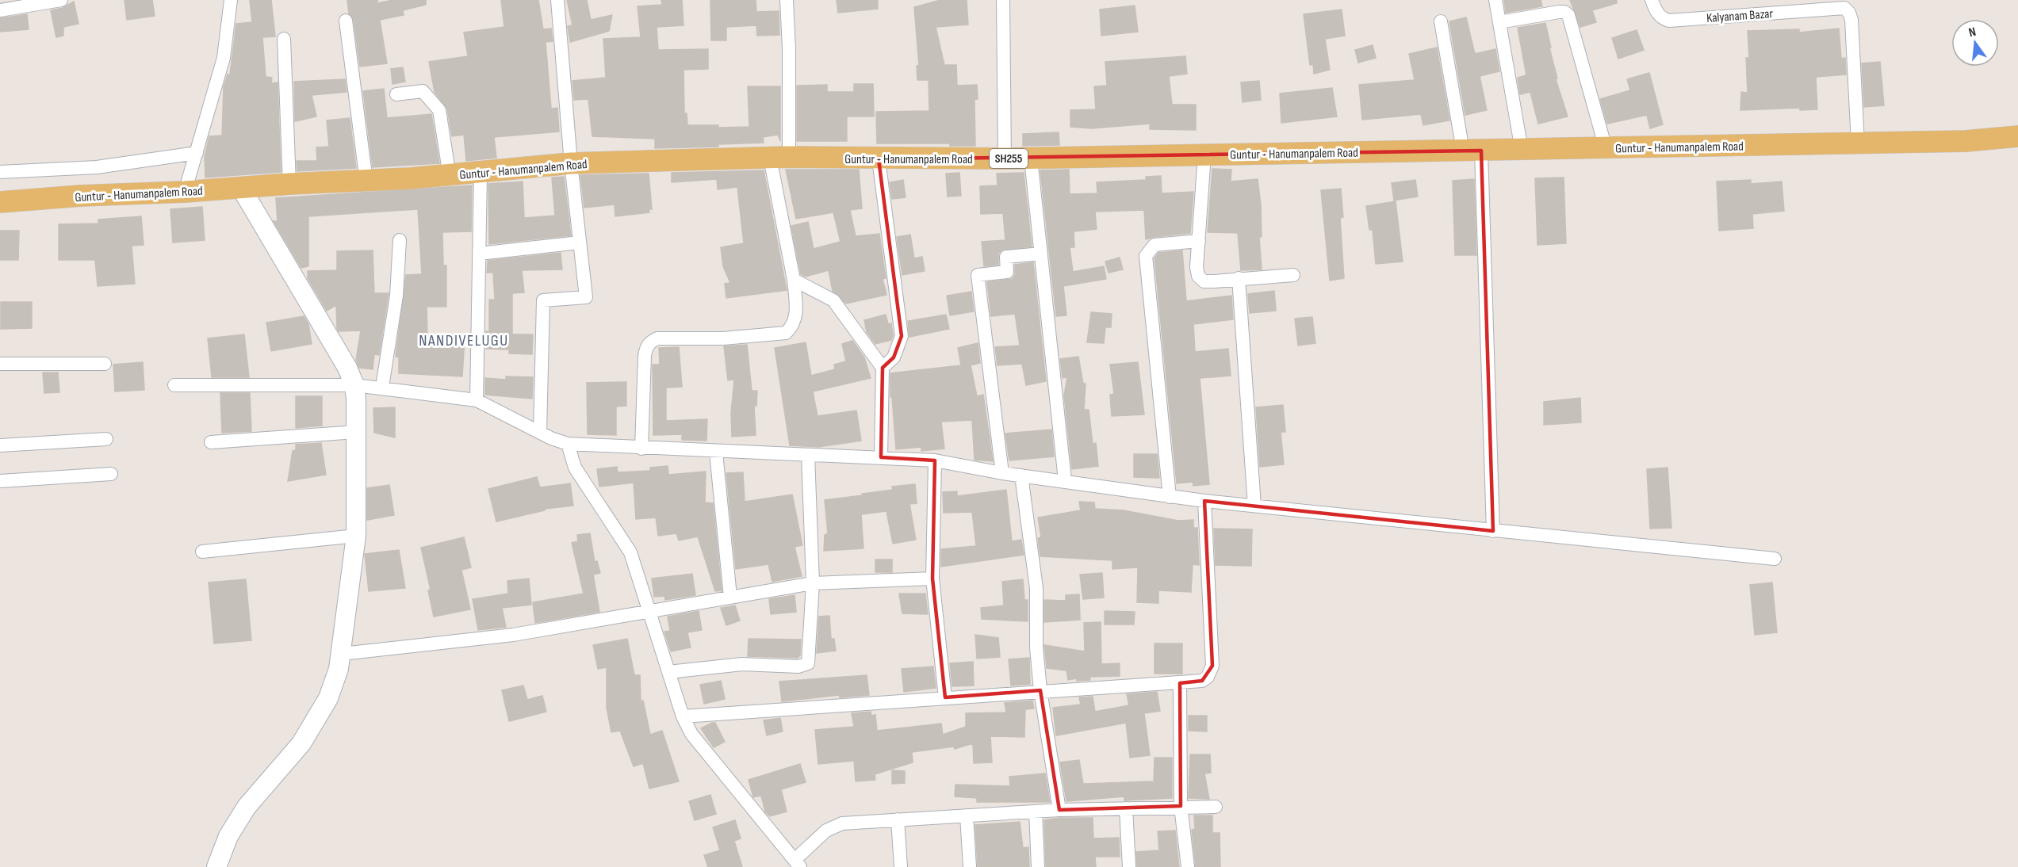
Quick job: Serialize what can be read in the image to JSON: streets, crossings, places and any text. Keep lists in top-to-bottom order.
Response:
{
  "streets": {
    "main road": ["Guntur - Hanumanpalem Road", "SH255"],
    "street": ["Kalyanam Bazar"]
  },
  "crossings": [
    ["Kalyanam Bazar", "Guntur - Hanumanpalem Road"]
  ],
  "districts": ["NANDIVELUGU"],
  "north": "top"
}
